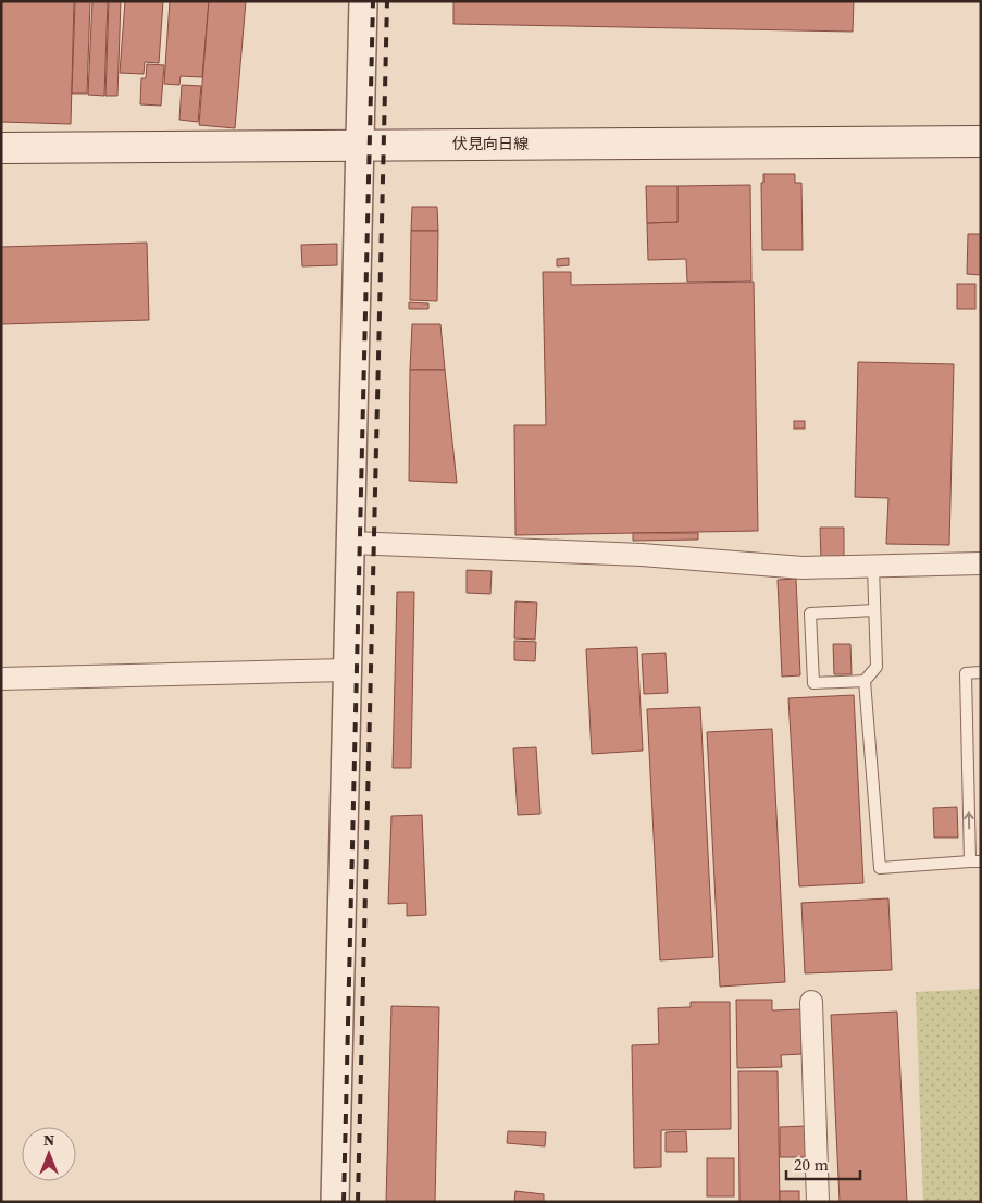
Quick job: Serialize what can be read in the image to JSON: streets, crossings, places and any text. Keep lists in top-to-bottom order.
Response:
{
  "streets": {
    "main road": ["伏見向日線"]
  },
  "scale_bar": "20 m",
  "north": "top"
}
